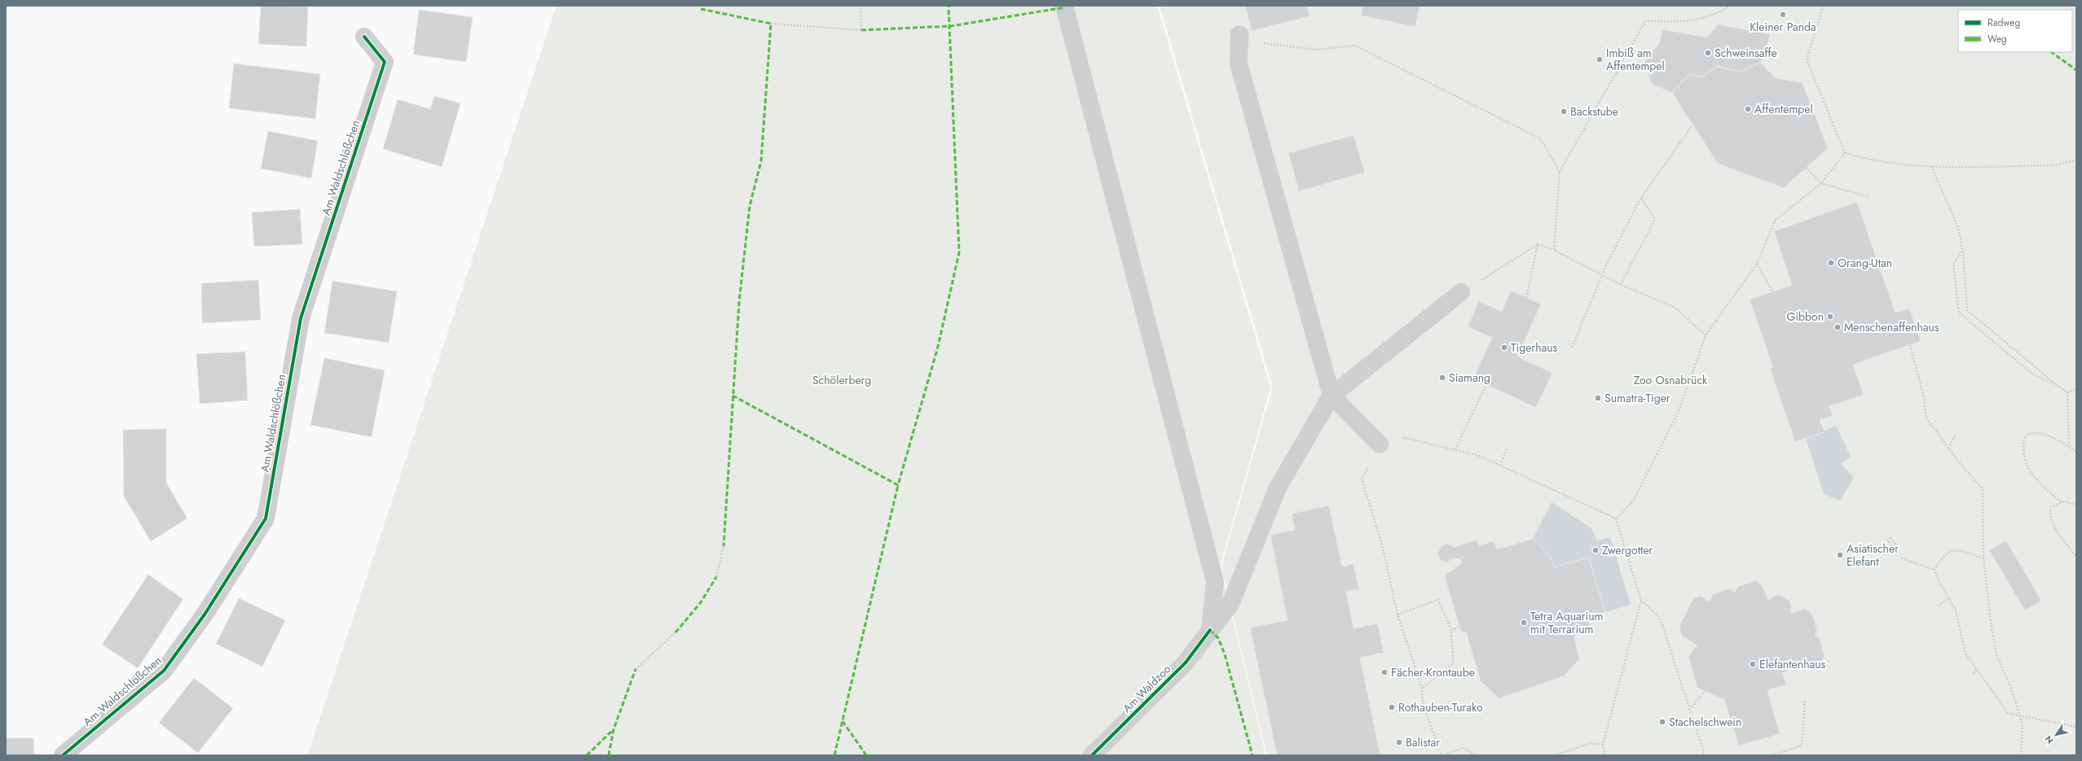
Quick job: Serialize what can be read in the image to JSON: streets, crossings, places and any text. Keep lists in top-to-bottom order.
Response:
{
  "streets": {
    "street": ["Am Waldschlößchen", "Am Waldzoo"]
  },
  "parks": ["Schölerberg", "Zoo Osnabrück"],
  "places": [
    "Kleiner Panda",
    "Schweinsaffe",
    "Imbiß am Affentempel",
    "Affentempel",
    "Backstube",
    "Orang-Utan",
    "Gibbon",
    "Menschenaffenhaus",
    "Tigerhaus",
    "Siamang",
    "Sumatra-Tiger",
    "Zwergotter",
    "Asiatischer Elefant",
    "Tetra Aquarium mit Terrarium",
    "Elefantenhaus",
    "Fächer-Krontaube",
    "Rothauben-Turako",
    "Stachelschwein",
    "Balistar"
  ],
  "legend": ["Radweg", "Weg"],
  "north": "bottom left"
}
